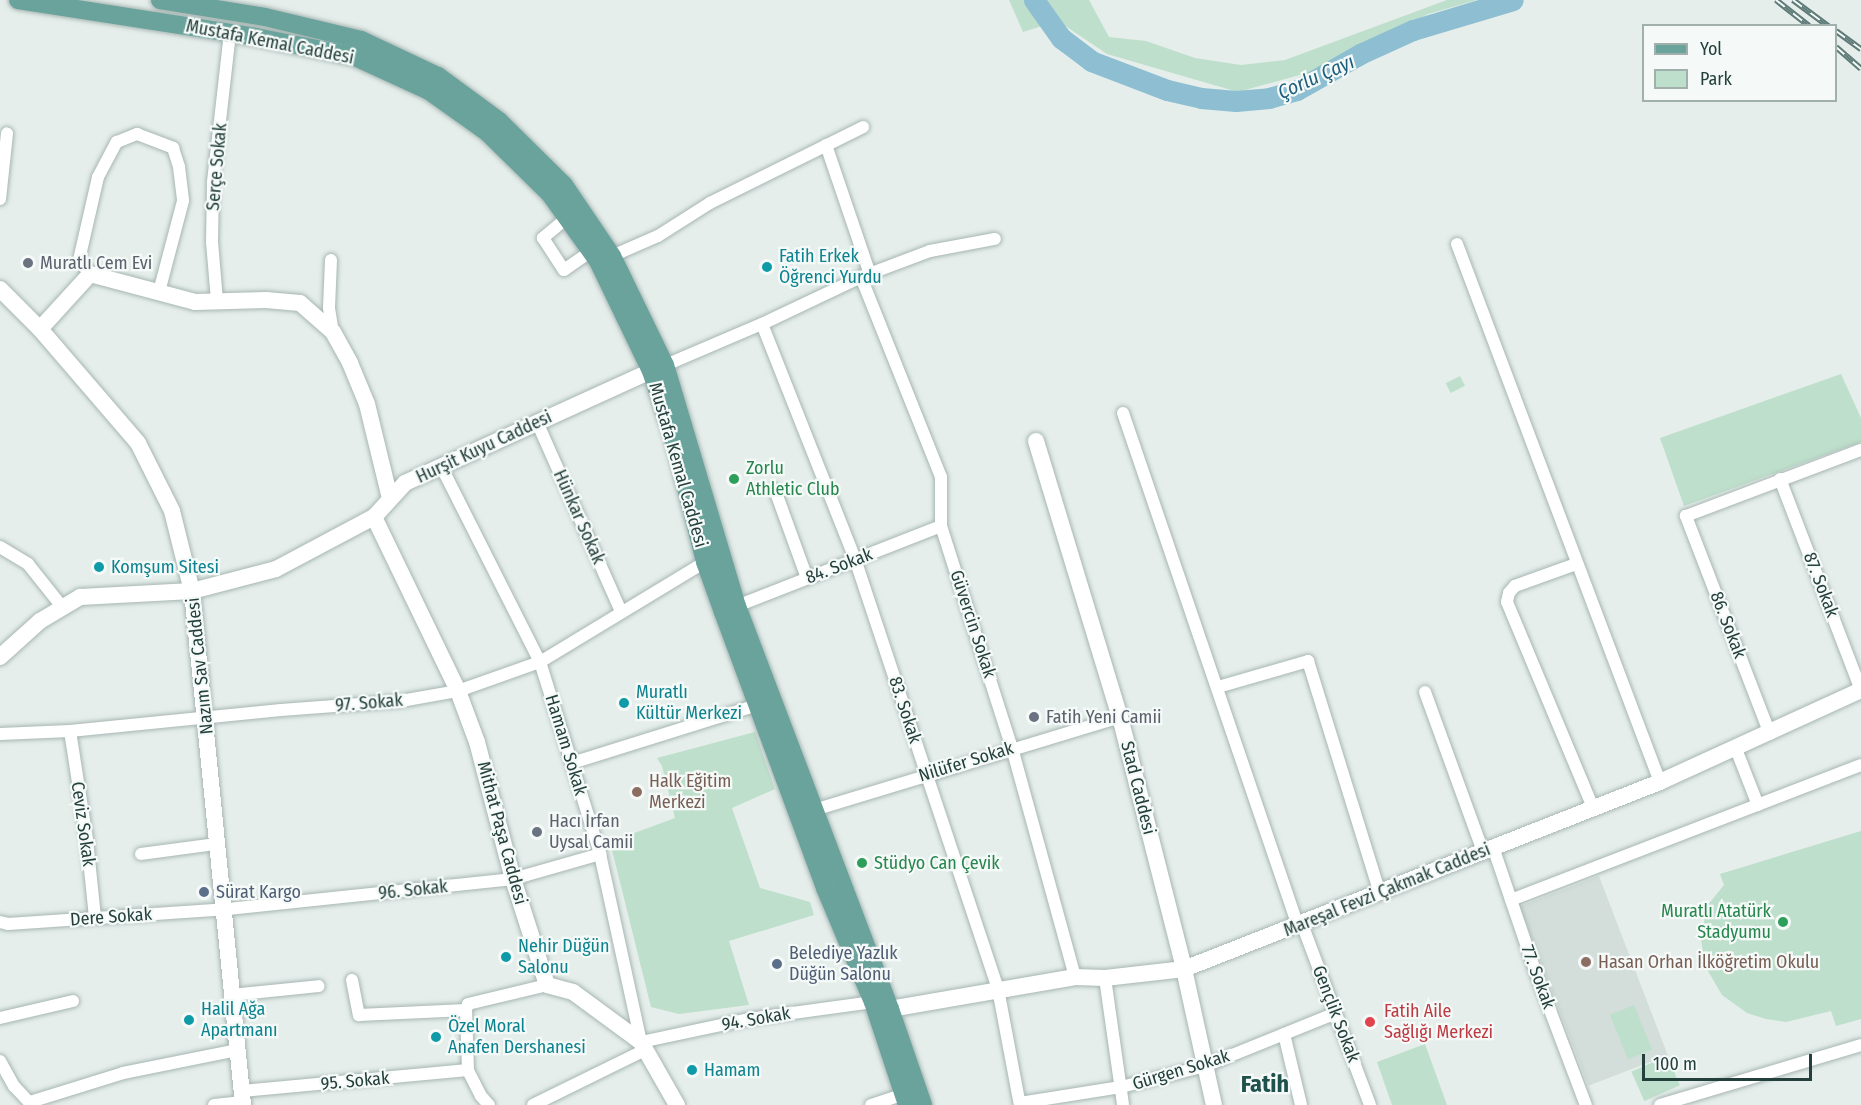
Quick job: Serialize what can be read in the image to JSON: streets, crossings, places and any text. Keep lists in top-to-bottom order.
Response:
{
  "streets": {
    "main road": ["Mustafa Kemal Caddesi"],
    "street": [
      "Serçe Sokak",
      "Hurşit Kuyu Caddesi",
      "Hünkar Sokak",
      "84. Sokak",
      "87. Sokak",
      "Güvercin Sokak",
      "86. Sokak",
      "Nazım Sav Caddesi",
      "97. Sokak",
      "83. Sokak",
      "Hamam Sokak",
      "Nilüfer Sokak",
      "Stad Caddesi",
      "Ceviz Sokak",
      "Mithat Paşa Caddesi",
      "96. Sokak",
      "Mareşal Fevzi Çakmak Caddesi",
      "Dere Sokak",
      "77. Sokak",
      "Gençlik Sokak",
      "94. Sokak",
      "Gürgen Sokak",
      "95. Sokak"
    ]
  },
  "crossings": [
    ["Mustafa Kemal Caddesi", "Serçe Sokak"],
    ["Mustafa Kemal Caddesi", "Hurşit Kuyu Caddesi"],
    ["Mustafa Kemal Caddesi", "84. Sokak"],
    ["Mustafa Kemal Caddesi", "97. Sokak"],
    ["Mustafa Kemal Caddesi", "Nilüfer Sokak"],
    ["Mustafa Kemal Caddesi", "Mareşal Fevzi Çakmak Caddesi"],
    ["Mustafa Kemal Caddesi", "94. Sokak"],
    ["Hurşit Kuyu Caddesi", "Hünkar Sokak"],
    ["Hurşit Kuyu Caddesi", "Nazım Sav Caddesi"],
    ["Hurşit Kuyu Caddesi", "Hamam Sokak"],
    ["Hurşit Kuyu Caddesi", "Mithat Paşa Caddesi"],
    ["Hünkar Sokak", "97. Sokak"],
    ["84. Sokak", "Güvercin Sokak"],
    ["84. Sokak", "83. Sokak"],
    ["87. Sokak", "86. Sokak"],
    ["87. Sokak", "Mareşal Fevzi Çakmak Caddesi"],
    ["Güvercin Sokak", "Nilüfer Sokak"],
    ["Güvercin Sokak", "Mareşal Fevzi Çakmak Caddesi"],
    ["86. Sokak", "Mareşal Fevzi Çakmak Caddesi"],
    ["Nazım Sav Caddesi", "97. Sokak"],
    ["Nazım Sav Caddesi", "96. Sokak"],
    ["Nazım Sav Caddesi", "Dere Sokak"],
    ["Nazım Sav Caddesi", "95. Sokak"],
    ["97. Sokak", "Hamam Sokak"],
    ["97. Sokak", "Ceviz Sokak"],
    ["97. Sokak", "Mithat Paşa Caddesi"],
    ["83. Sokak", "Nilüfer Sokak"],
    ["83. Sokak", "Mareşal Fevzi Çakmak Caddesi"],
    ["83. Sokak", "Gürgen Sokak"],
    ["Hamam Sokak", "96. Sokak"],
    ["Hamam Sokak", "94. Sokak"],
    ["Nilüfer Sokak", "Stad Caddesi"],
    ["Stad Caddesi", "Mareşal Fevzi Çakmak Caddesi"],
    ["Stad Caddesi", "Gürgen Sokak"],
    ["Ceviz Sokak", "Dere Sokak"],
    ["Mithat Paşa Caddesi", "96. Sokak"],
    ["96. Sokak", "Dere Sokak"],
    ["Mareşal Fevzi Çakmak Caddesi", "77. Sokak"],
    ["Mareşal Fevzi Çakmak Caddesi", "Gençlik Sokak"],
    ["Mareşal Fevzi Çakmak Caddesi", "94. Sokak"],
    ["Gençlik Sokak", "Gürgen Sokak"]
  ],
  "districts": ["Fatih"],
  "water": ["Çorlu Çayı"],
  "places": [
    "Muratlı Cem Evi",
    "Fatih Erkek Öğrenci Yurdu",
    "Zorlu Athletic Club",
    "Komşum Sitesi",
    "Muratlı Kültür Merkezi",
    "Fatih Yeni Camii",
    "Halk Eğitim Merkezi",
    "Hacı İrfan Uysal Camii",
    "Stüdyo Can Çevik",
    "Sürat Kargo",
    "Muratlı Atatürk Stadyumu",
    "Nehir Düğün Salonu",
    "Hasan Orhan İlköğretim Okulu",
    "Belediye Yazlık Düğün Salonu",
    "Halil Ağa Apartmanı",
    "Fatih Aile Sağlığı Merkezi",
    "Özel Moral Anafen Dershanesi",
    "Hamam"
  ],
  "legend": ["Yol", "Park"],
  "scale_bar": "100 m"
}
